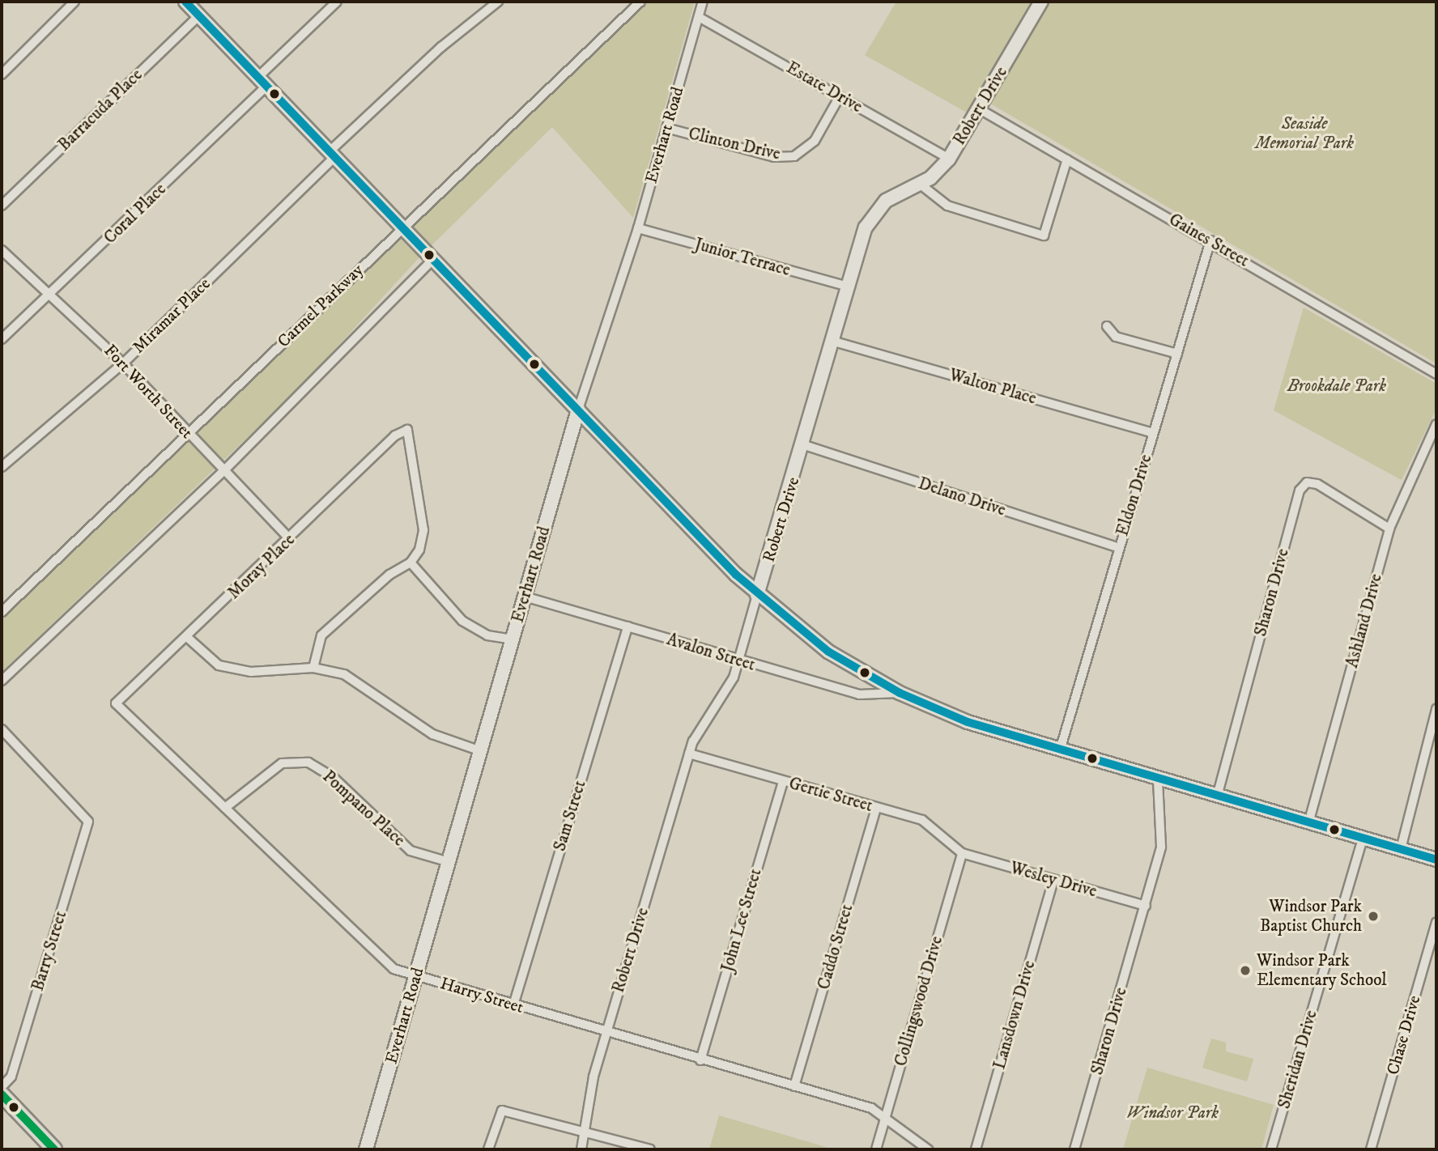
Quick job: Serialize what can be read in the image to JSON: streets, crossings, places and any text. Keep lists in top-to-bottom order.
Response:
{
  "streets": {
    "main road": ["Robert Drive", "Everhart Road"],
    "street": [
      "Estate Drive",
      "Barracuda Place",
      "Clinton Drive",
      "Coral Place",
      "Gaines Street",
      "Junior Terrace",
      "Carmel Parkway",
      "Miramar Place",
      "Walton Place",
      "Fort Worth Street",
      "Eldon Drive",
      "Delano Drive",
      "Moray Place",
      "Sharon Drive",
      "Ashland Drive",
      "Avalon Street",
      "Gertie Street",
      "Pompano Place",
      "Sam Street",
      "Wesley Drive",
      "John Lee Street",
      "Caddo Street",
      "Barry Street",
      "Harry Street",
      "Collingswood Drive",
      "Lansdown Drive",
      "Chase Drive",
      "Sheridan Drive"
    ]
  },
  "crossings": [
    ["Estate Drive", "Robert Drive"],
    ["Estate Drive", "Everhart Road"],
    ["Estate Drive", "Clinton Drive"],
    ["Robert Drive", "Gaines Street"],
    ["Robert Drive", "Junior Terrace"],
    ["Robert Drive", "Walton Place"],
    ["Robert Drive", "Delano Drive"],
    ["Robert Drive", "Avalon Street"],
    ["Robert Drive", "Gertie Street"],
    ["Robert Drive", "Harry Street"],
    ["Everhart Road", "Clinton Drive"],
    ["Everhart Road", "Junior Terrace"],
    ["Everhart Road", "Avalon Street"],
    ["Everhart Road", "Pompano Place"],
    ["Everhart Road", "Harry Street"],
    ["Coral Place", "Fort Worth Street"],
    ["Gaines Street", "Eldon Drive"],
    ["Carmel Parkway", "Fort Worth Street"],
    ["Miramar Place", "Fort Worth Street"],
    ["Walton Place", "Eldon Drive"],
    ["Fort Worth Street", "Moray Place"],
    ["Eldon Drive", "Delano Drive"],
    ["Moray Place", "Harry Street"],
    ["Sharon Drive", "Ashland Drive"],
    ["Sharon Drive", "Wesley Drive"],
    ["Avalon Street", "Sam Street"],
    ["Gertie Street", "Wesley Drive"],
    ["Gertie Street", "John Lee Street"],
    ["Gertie Street", "Caddo Street"],
    ["Gertie Street", "Collingswood Drive"],
    ["Pompano Place", "Harry Street"],
    ["Sam Street", "Harry Street"],
    ["Wesley Drive", "Collingswood Drive"],
    ["Wesley Drive", "Lansdown Drive"],
    ["John Lee Street", "Harry Street"],
    ["Caddo Street", "Harry Street"],
    ["Harry Street", "Collingswood Drive"]
  ],
  "parks": ["Seaside Memorial Park", "Brookdale Park", "Windsor Park"],
  "places": ["Windsor Park Baptist Church", "Windsor Park Elementary School"]
}
